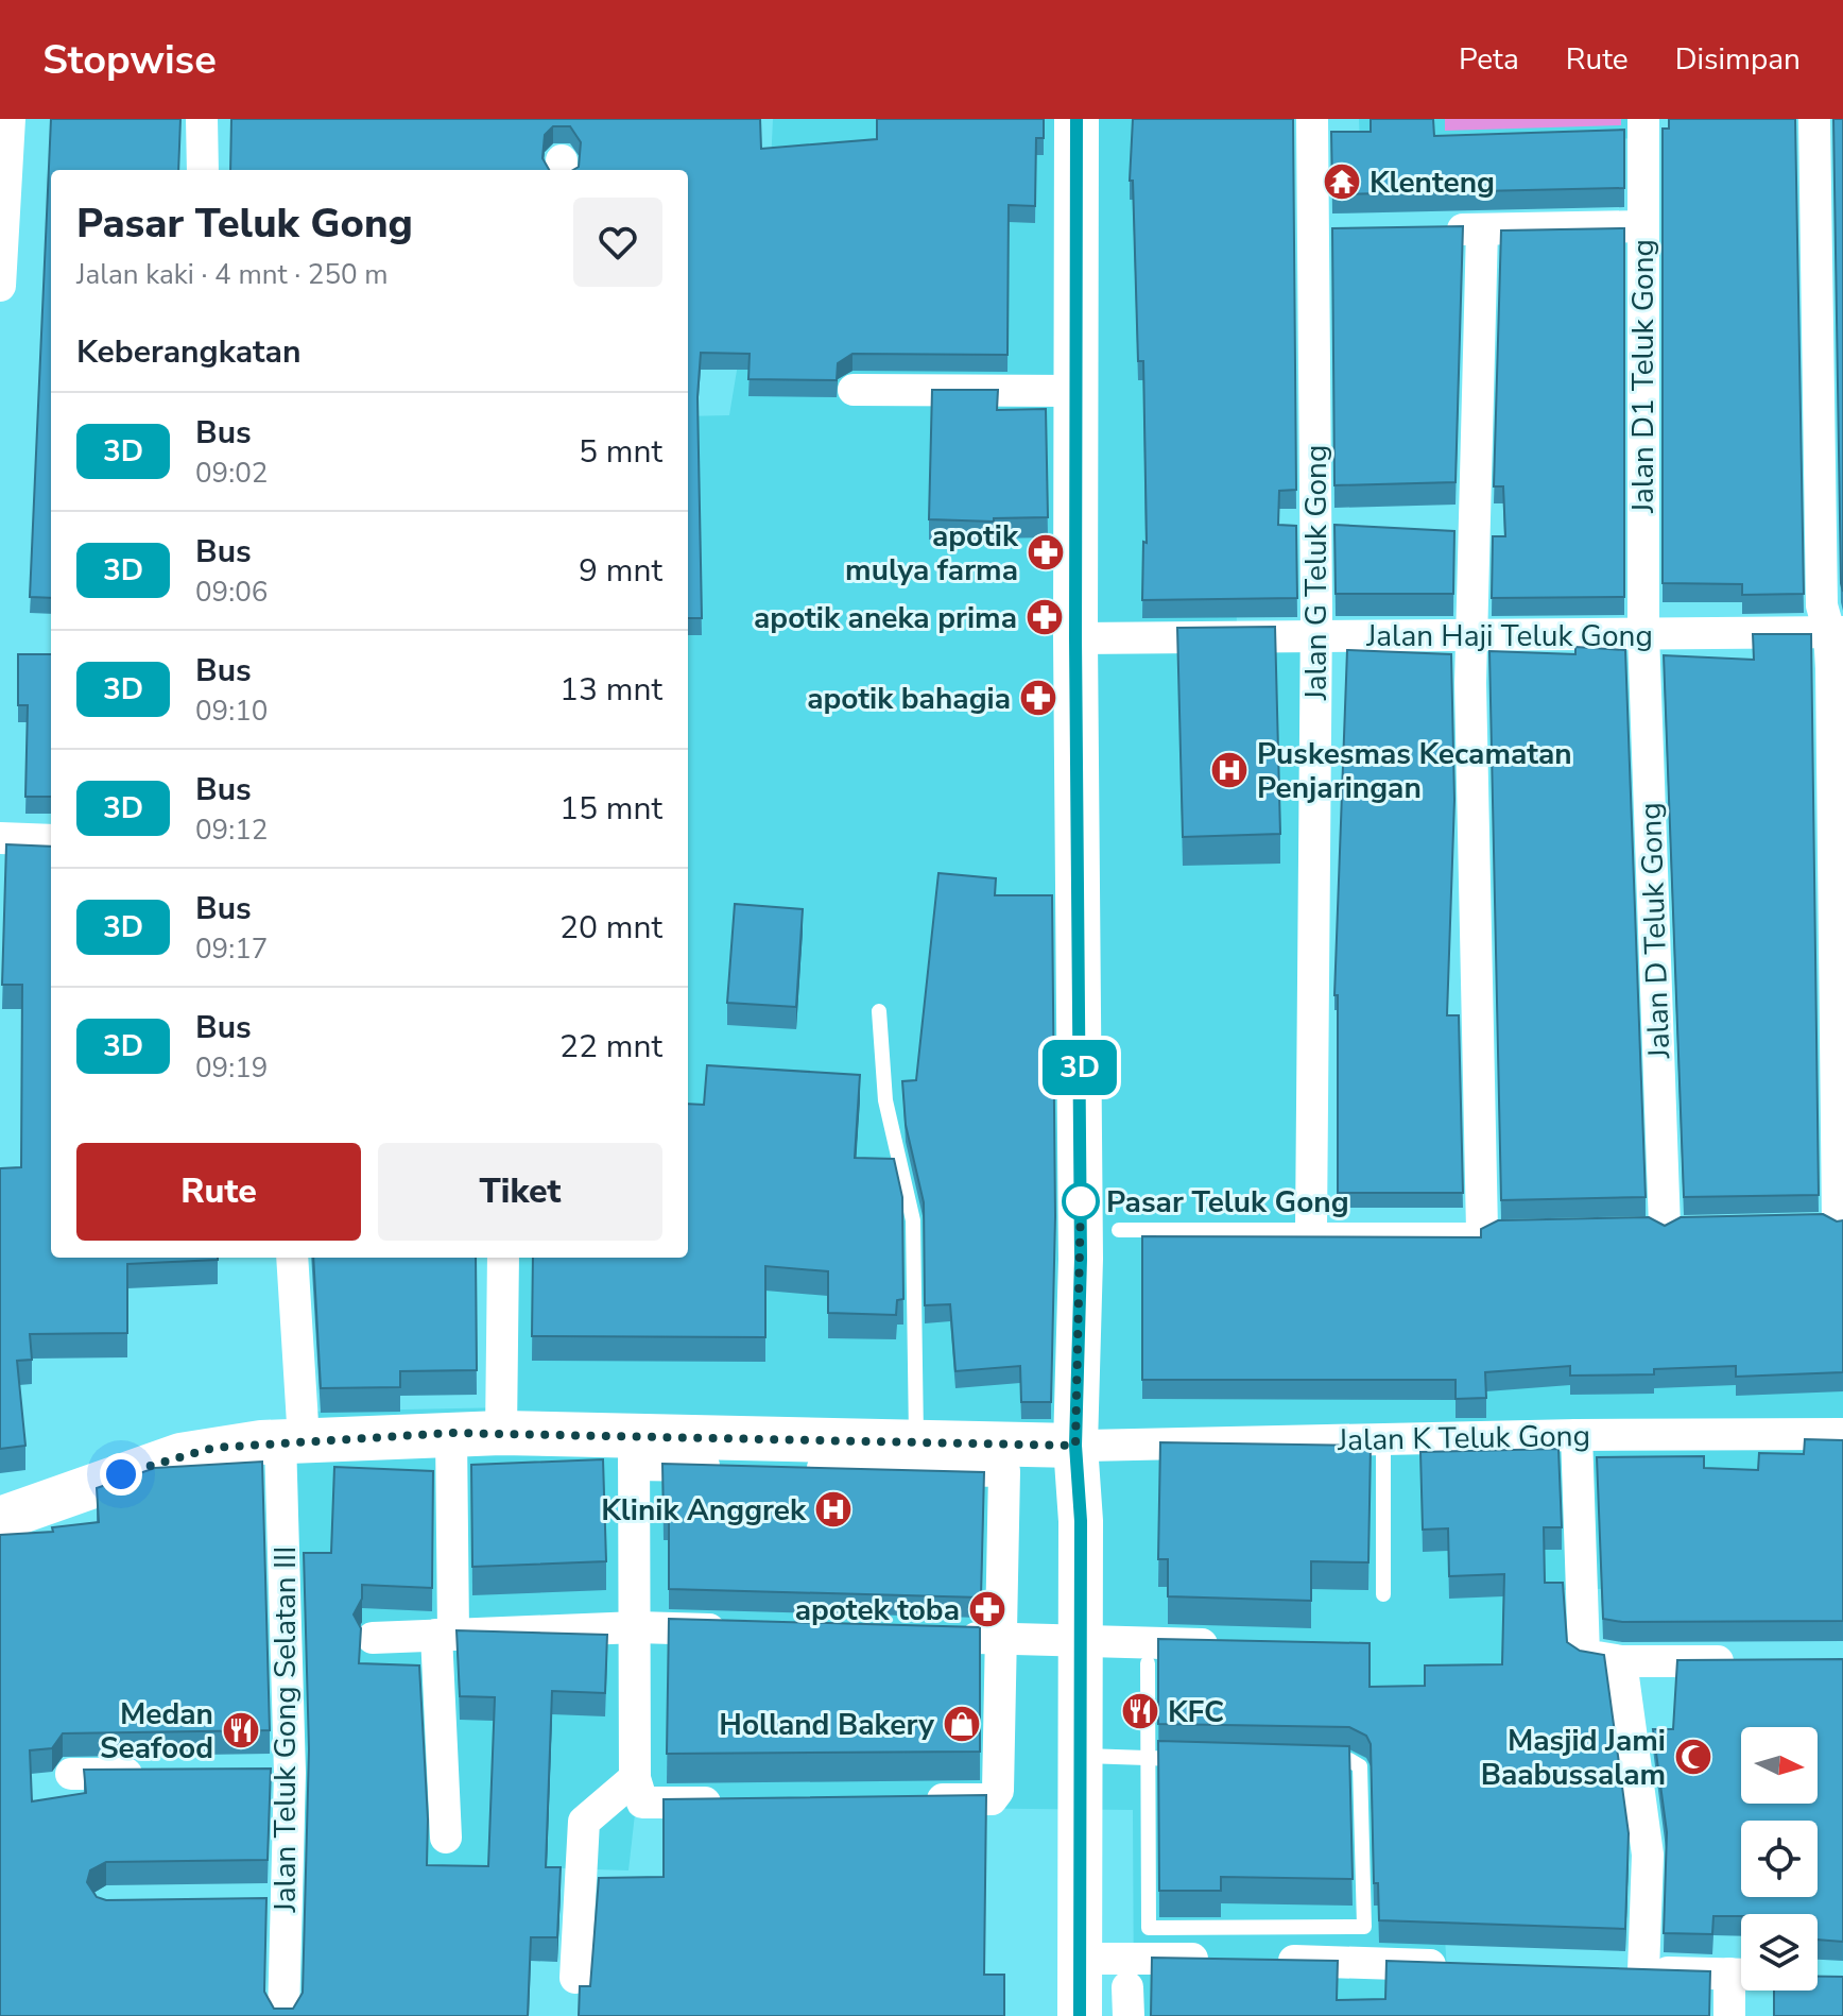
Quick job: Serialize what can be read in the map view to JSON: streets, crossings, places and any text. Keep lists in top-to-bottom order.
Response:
{
  "streets": {
    "street": [
      "Jalan D1 Teluk Gong",
      "Jalan G Teluk Gong",
      "Jalan Haji Teluk Gong",
      "Jalan D Teluk Gong",
      "Jalan K Teluk Gong",
      "Jalan Teluk Gong Selatan III"
    ]
  },
  "crossings": [
    ["Jalan D1 Teluk Gong", "Jalan Haji Teluk Gong"],
    ["Jalan D1 Teluk Gong", "Jalan D Teluk Gong"],
    ["Jalan G Teluk Gong", "Jalan Haji Teluk Gong"],
    ["Jalan Haji Teluk Gong", "Jalan D Teluk Gong"]
  ],
  "places": {
    "temple": ["Klenteng"],
    "pharmacy": [
      "apotik mulya farma",
      "apotik aneka prima",
      "apotik bahagia",
      "apotek toba"
    ],
    "hospital": ["Puskesmas Kecamatan Penjaringan", "Klinik Anggrek"],
    "other": ["Pasar Teluk Gong"],
    "restaurant": ["KFC", "Medan Seafood"],
    "shop": ["Holland Bakery"],
    "mosque": ["Masjid Jami Baabussalam"]
  },
  "lines": ["bus line 3D"],
  "north": "right",
  "page": {
    "header": "Stopwise",
    "nav": ["Peta", "Rute", "Disimpan"],
    "on_map": "3D",
    "heading": [
      ["Pasar Teluk Gong", "Jalan kaki · 4 mnt · 250 m"],
      "Keberangkatan"
    ],
    "list": [
      {
        "mark": "3D",
        "name": "Bus",
        "note": "09:02",
        "value": "5 mnt"
      },
      {
        "mark": "3D",
        "name": "Bus",
        "note": "09:06",
        "value": "9 mnt"
      },
      {
        "mark": "3D",
        "name": "Bus",
        "note": "09:10",
        "value": "13 mnt"
      },
      {
        "mark": "3D",
        "name": "Bus",
        "note": "09:12",
        "value": "15 mnt"
      },
      {
        "mark": "3D",
        "name": "Bus",
        "note": "09:17",
        "value": "20 mnt"
      },
      {
        "mark": "3D",
        "name": "Bus",
        "note": "09:19",
        "value": "22 mnt"
      }
    ],
    "buttons": ["Rute", "Tiket"]
  }
}
